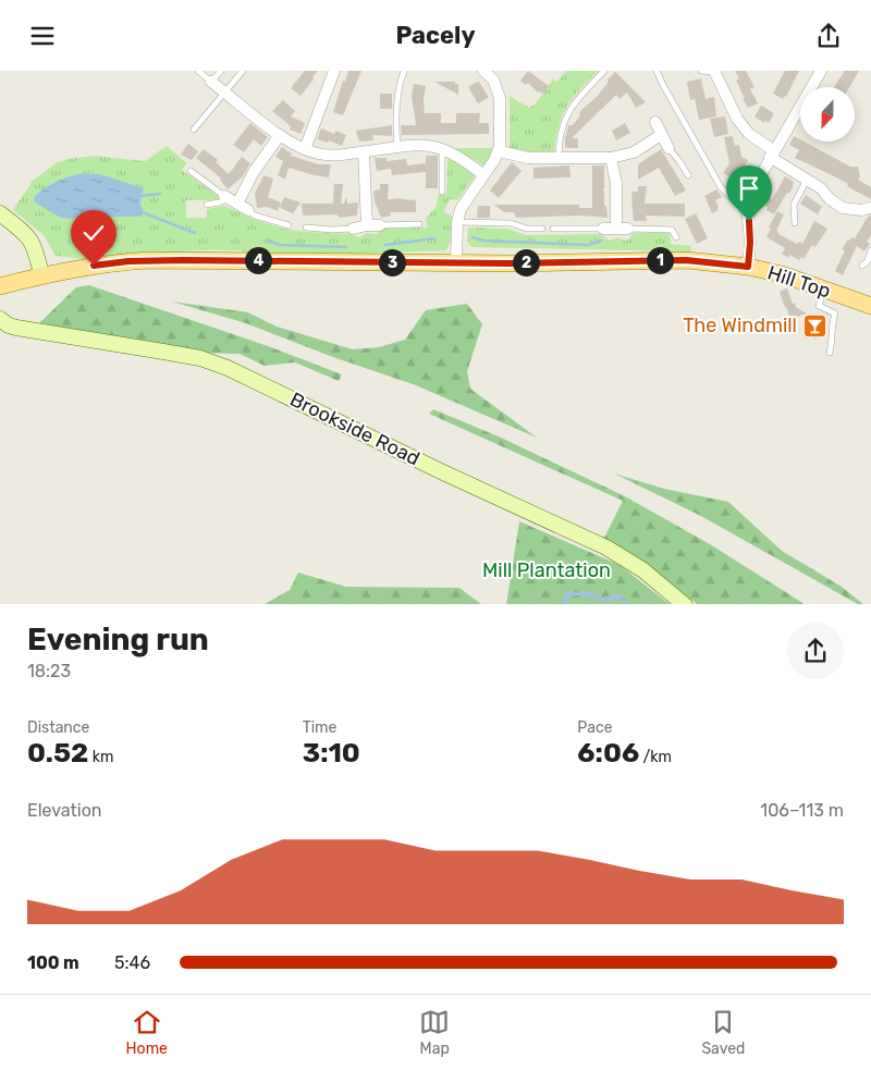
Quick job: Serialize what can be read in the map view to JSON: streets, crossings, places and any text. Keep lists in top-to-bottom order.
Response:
{
  "streets": {
    "main road": ["Hill Top"],
    "street": ["Brookside Road"]
  },
  "parks": ["Mill Plantation"],
  "places": {
    "bar": ["The Windmill"]
  },
  "north": "bottom",
  "page": {
    "header": "Pacely",
    "pins": [
      "1",
      "4",
      "2",
      "3"
    ],
    "heading": ["Evening run", "18:23"],
    "stats": [
      ["Distance", "0.52 km"],
      ["Time", "3:10"],
      ["Pace", "6:06 /km"]
    ],
    "chart": ["Elevation", "106–113 m"],
    "list": [
      {
        "name": "100 m",
        "note": "5:46"
      }
    ],
    "tabs": ["Home", "Map", "Saved"]
  }
}
